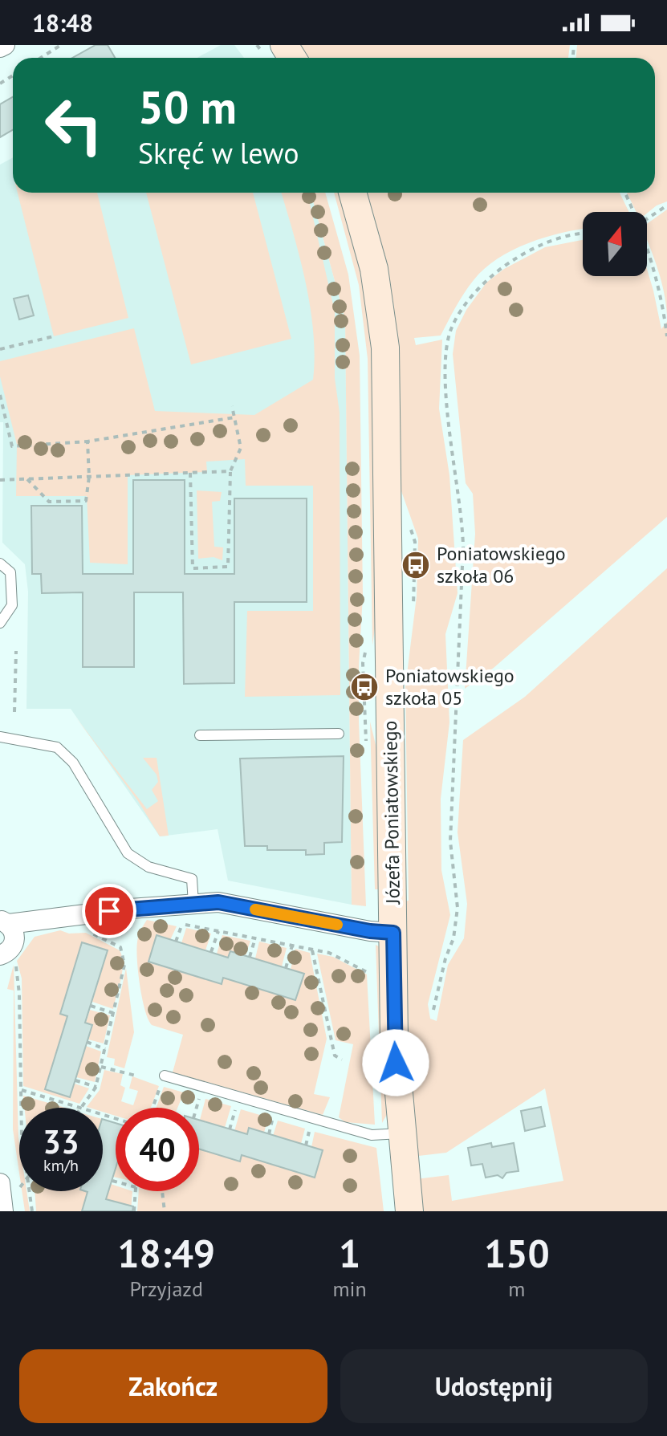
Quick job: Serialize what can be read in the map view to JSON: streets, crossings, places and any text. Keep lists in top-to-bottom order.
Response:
{
  "streets": {
    "street": ["Józefa Poniatowskiego"]
  },
  "places": {
    "bus stop": ["Poniatowskiego szkoła 06", "Poniatowskiego szkoła 05"]
  },
  "north": "top",
  "page": {
    "status": "18:48",
    "turn": ["50 m", "Skręć w lewo"],
    "speed": "33 km/h",
    "limit": "40",
    "eta": [
      "18:49",
      "Przyjazd",
      "1",
      "min",
      "150",
      "m"
    ],
    "buttons": ["Zakończ", "Udostępnij"]
  }
}
